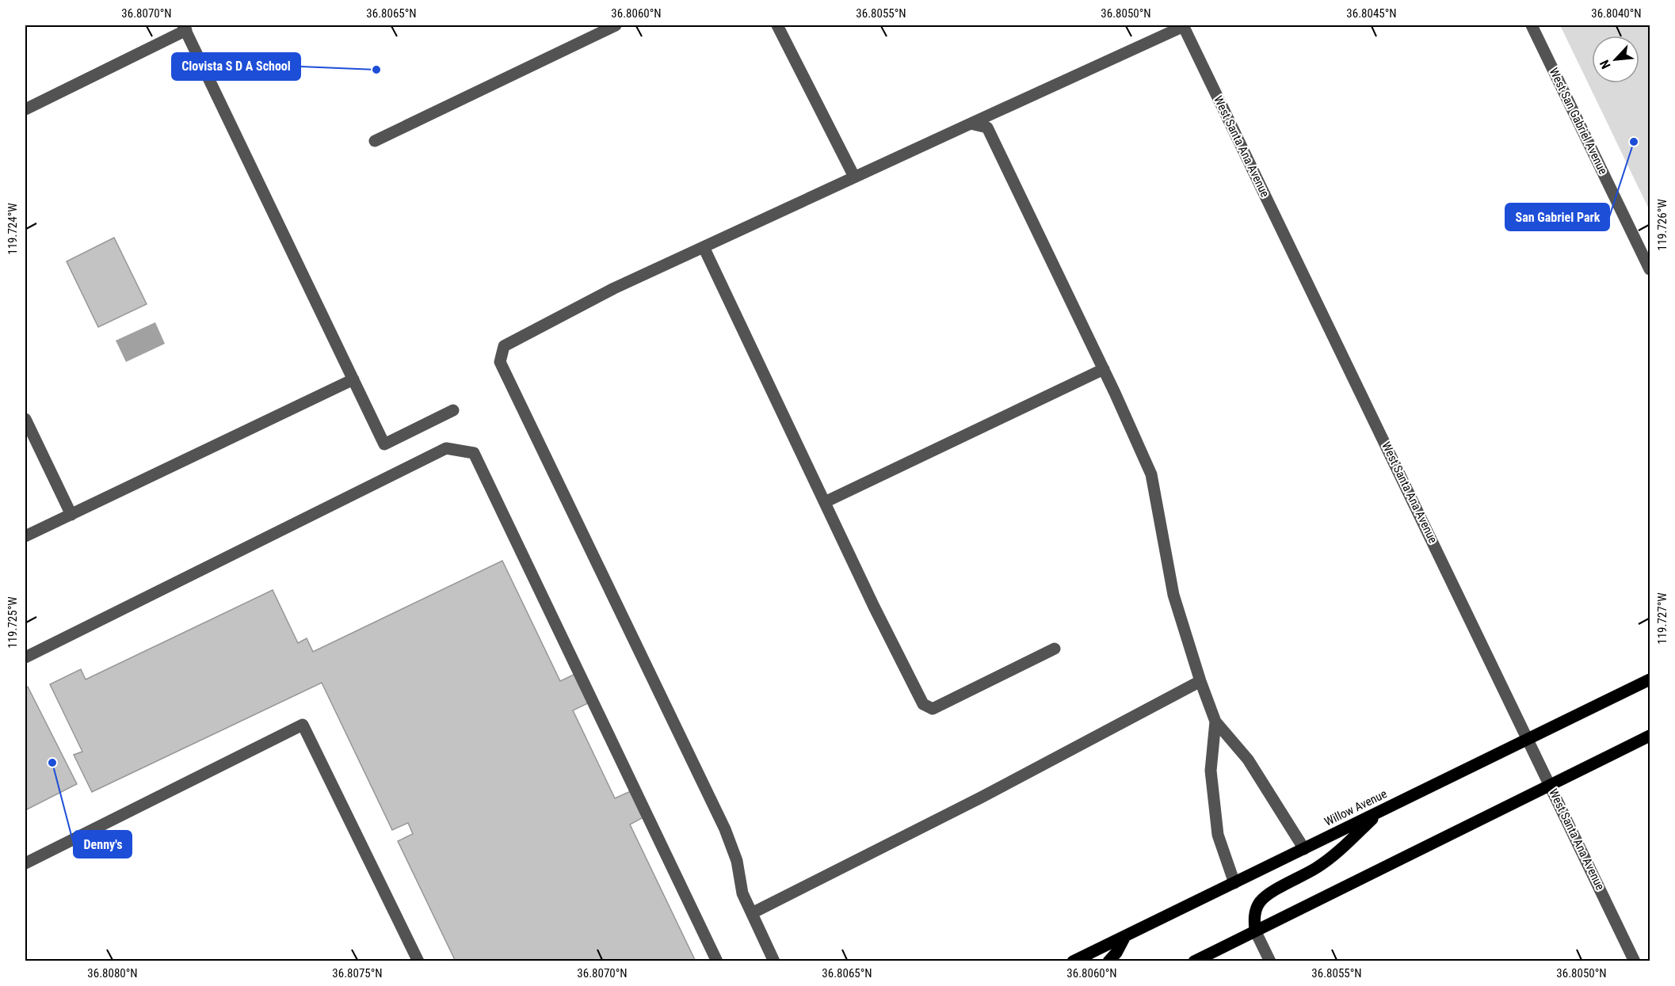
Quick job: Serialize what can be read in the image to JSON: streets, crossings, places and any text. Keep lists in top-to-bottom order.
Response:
{
  "streets": {
    "main road": ["Willow Avenue"],
    "street": ["West San Gabriel Avenue", "West Santa Ana Avenue"]
  },
  "crossings": [
    ["West Santa Ana Avenue", "Willow Avenue"]
  ],
  "places": ["Clovista S D A School", "San Gabriel Park", "Denny's"],
  "north": "bottom left",
  "coordinates": [
    "36.8070°N",
    "36.8065°N",
    "36.8060°N",
    "36.8055°N",
    "36.8050°N",
    "36.8045°N",
    "36.8040°N",
    "119.726°W",
    "119.724°W",
    "119.727°W",
    "119.725°W",
    "36.8080°N",
    "36.8075°N"
  ]
}
